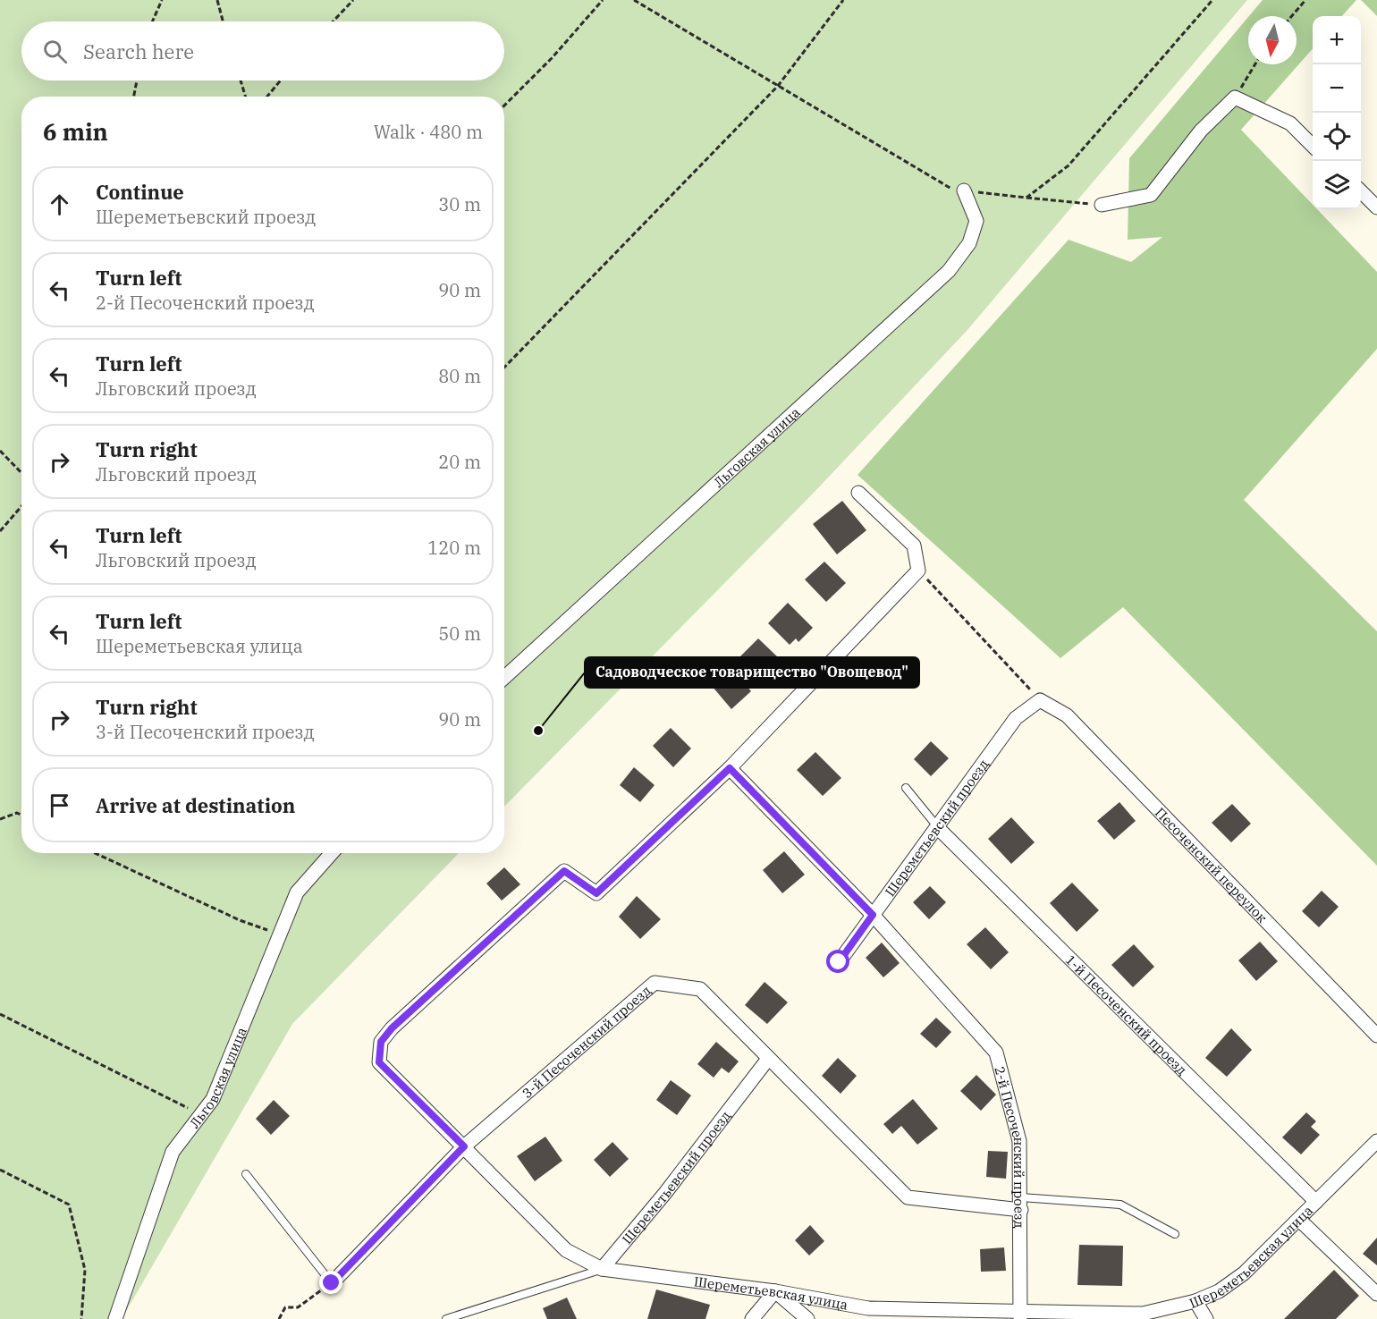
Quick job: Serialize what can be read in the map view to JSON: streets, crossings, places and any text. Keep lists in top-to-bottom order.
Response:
{
  "streets": {
    "street": [
      "Льговская улица",
      "Шереметьевский проезд",
      "Песоченский переулок",
      "1-й Песоченский проезд",
      "3-й Песоченский проезд",
      "2-й Песоченский проезд",
      "Шереметьевская улица"
    ]
  },
  "crossings": [
    ["Шереметьевский проезд", "Песоченский переулок"],
    ["Шереметьевский проезд", "1-й Песоченский проезд"],
    ["Шереметьевский проезд", "3-й Песоченский проезд"],
    ["Шереметьевский проезд", "2-й Песоченский проезд"],
    ["Шереметьевский проезд", "Шереметьевская улица"],
    ["1-й Песоченский проезд", "Шереметьевская улица"],
    ["3-й Песоченский проезд", "2-й Песоченский проезд"],
    ["3-й Песоченский проезд", "Шереметьевская улица"],
    ["2-й Песоченский проезд", "Шереметьевская улица"]
  ],
  "places": ["Садоводческое товарищество \"Овощевод\""],
  "north": "bottom",
  "page": {
    "map_buttons": ["+", "−"],
    "search": "Search here",
    "heading": ["6 min", "Walk · 480 m"],
    "list": [
      ["Continue", "Шереметьевский проезд", "30 m"],
      ["Turn left", "2-й Песоченский проезд", "90 m"],
      ["Turn left", "Льговский проезд", "80 m"],
      ["Turn right", "Льговский проезд", "20 m"],
      ["Turn left", "Льговский проезд", "120 m"],
      ["Turn left", "Шереметьевская улица", "50 m"],
      ["Turn right", "3-й Песоченский проезд", "90 m"],
      "Arrive at destination"
    ]
  }
}
